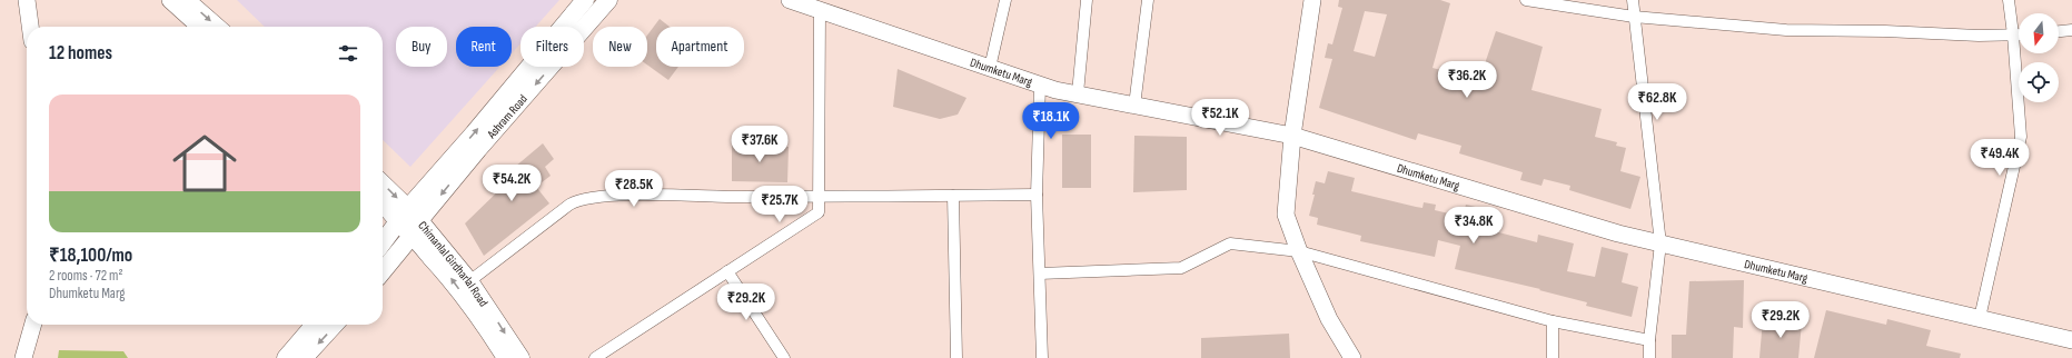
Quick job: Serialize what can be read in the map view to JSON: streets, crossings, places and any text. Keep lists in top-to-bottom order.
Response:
{
  "streets": {
    "main road": ["Ashram Road", "Chimanlal Girdharlal Road"],
    "street": ["Dhumketu Marg"]
  },
  "crossings": [
    ["Ashram Road", "Chimanlal Girdharlal Road"]
  ],
  "north": "bottom",
  "page": {
    "chip": [
      "Buy",
      "Rent",
      "Filters",
      "New",
      "Apartment"
    ],
    "heading": "12 homes",
    "price": [
      "₹36.2K",
      "₹62.8K",
      "₹52.1K",
      "₹18.1K",
      "₹37.6K",
      "₹49.4K",
      "₹54.2K",
      "₹28.5K",
      "₹25.7K",
      "₹34.8K",
      "₹29.2K",
      "₹29.2K"
    ],
    "list": [
      {
        "name": "₹18,100/mo",
        "note": "2 rooms · 72 m² · Dhumketu Marg"
      }
    ]
  }
}
